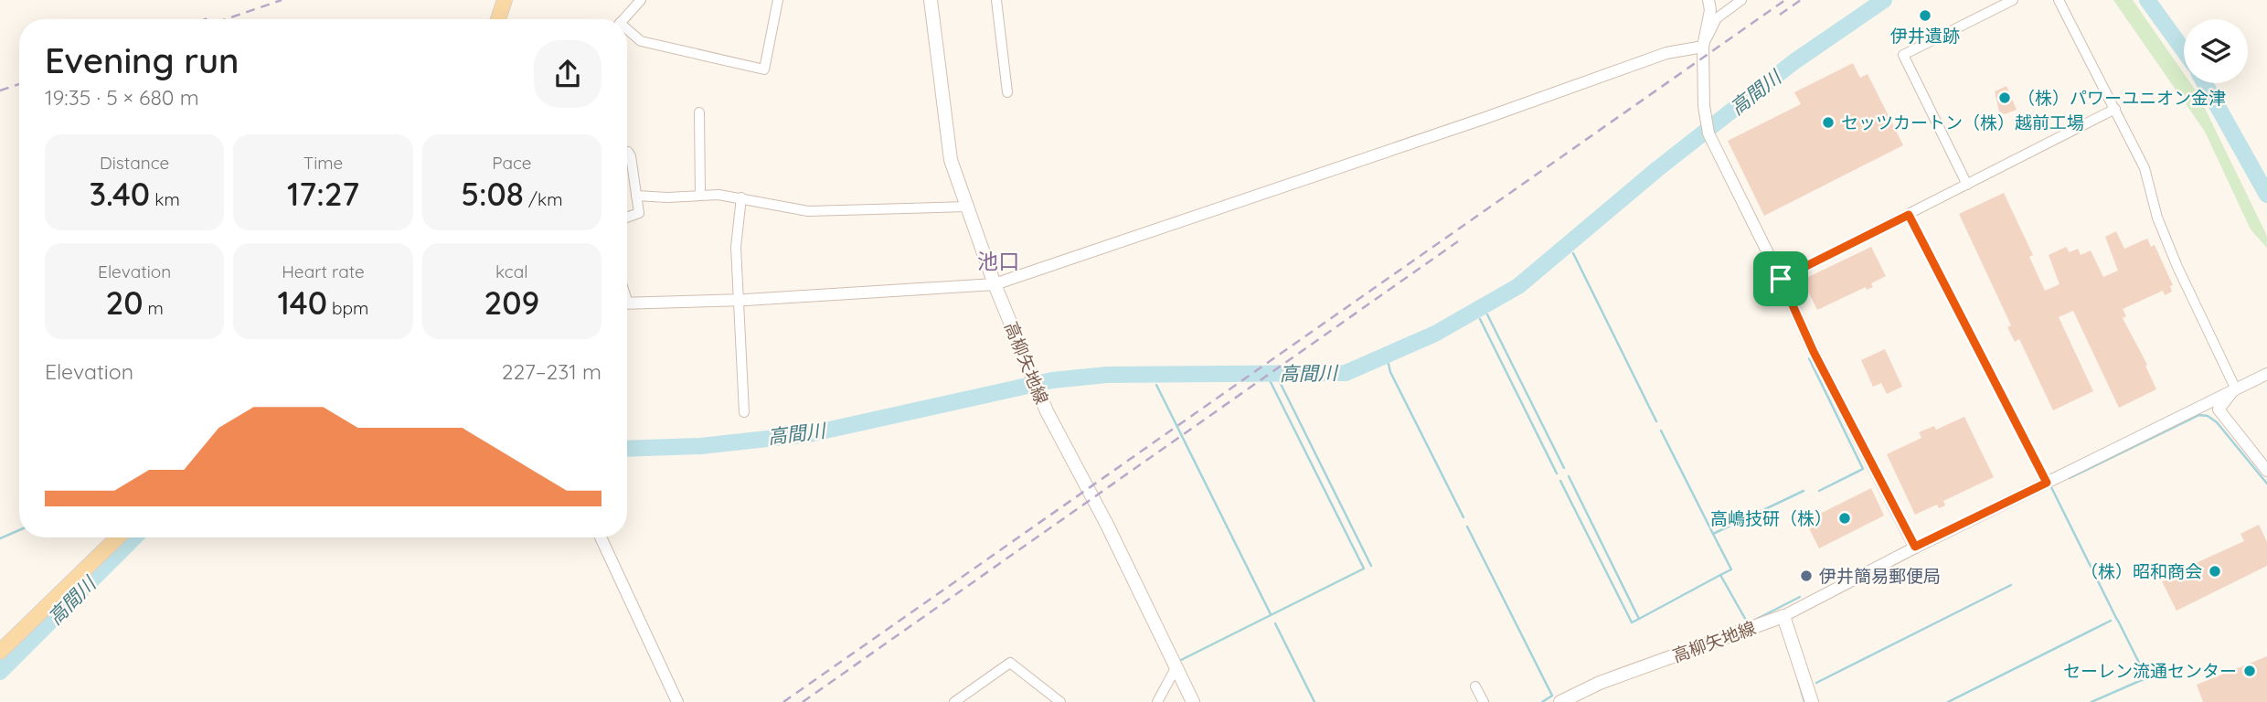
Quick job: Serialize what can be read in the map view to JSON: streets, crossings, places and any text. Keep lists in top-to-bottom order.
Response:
{
  "streets": {
    "main road": ["高柳矢地線"]
  },
  "districts": ["池口"],
  "water": ["高間川"],
  "places": [
    "伊井遺跡",
    "（株）パワーユニオン金津",
    "セッツカートン（株）越前工場",
    "高嶋技研（株）",
    "（株）昭和商会",
    "伊井簡易郵便局",
    "セーレン流通センター"
  ],
  "page": {
    "heading": ["Evening run", "19:35 · 5 × 680 m"],
    "stats": [
      ["Distance", "3.40 km"],
      ["Time", "17:27"],
      ["Pace", "5:08 /km"],
      ["Elevation", "20 m"],
      ["Heart rate", "140 bpm"],
      ["kcal", "209"]
    ],
    "chart": ["Elevation", "227–231 m"]
  }
}
